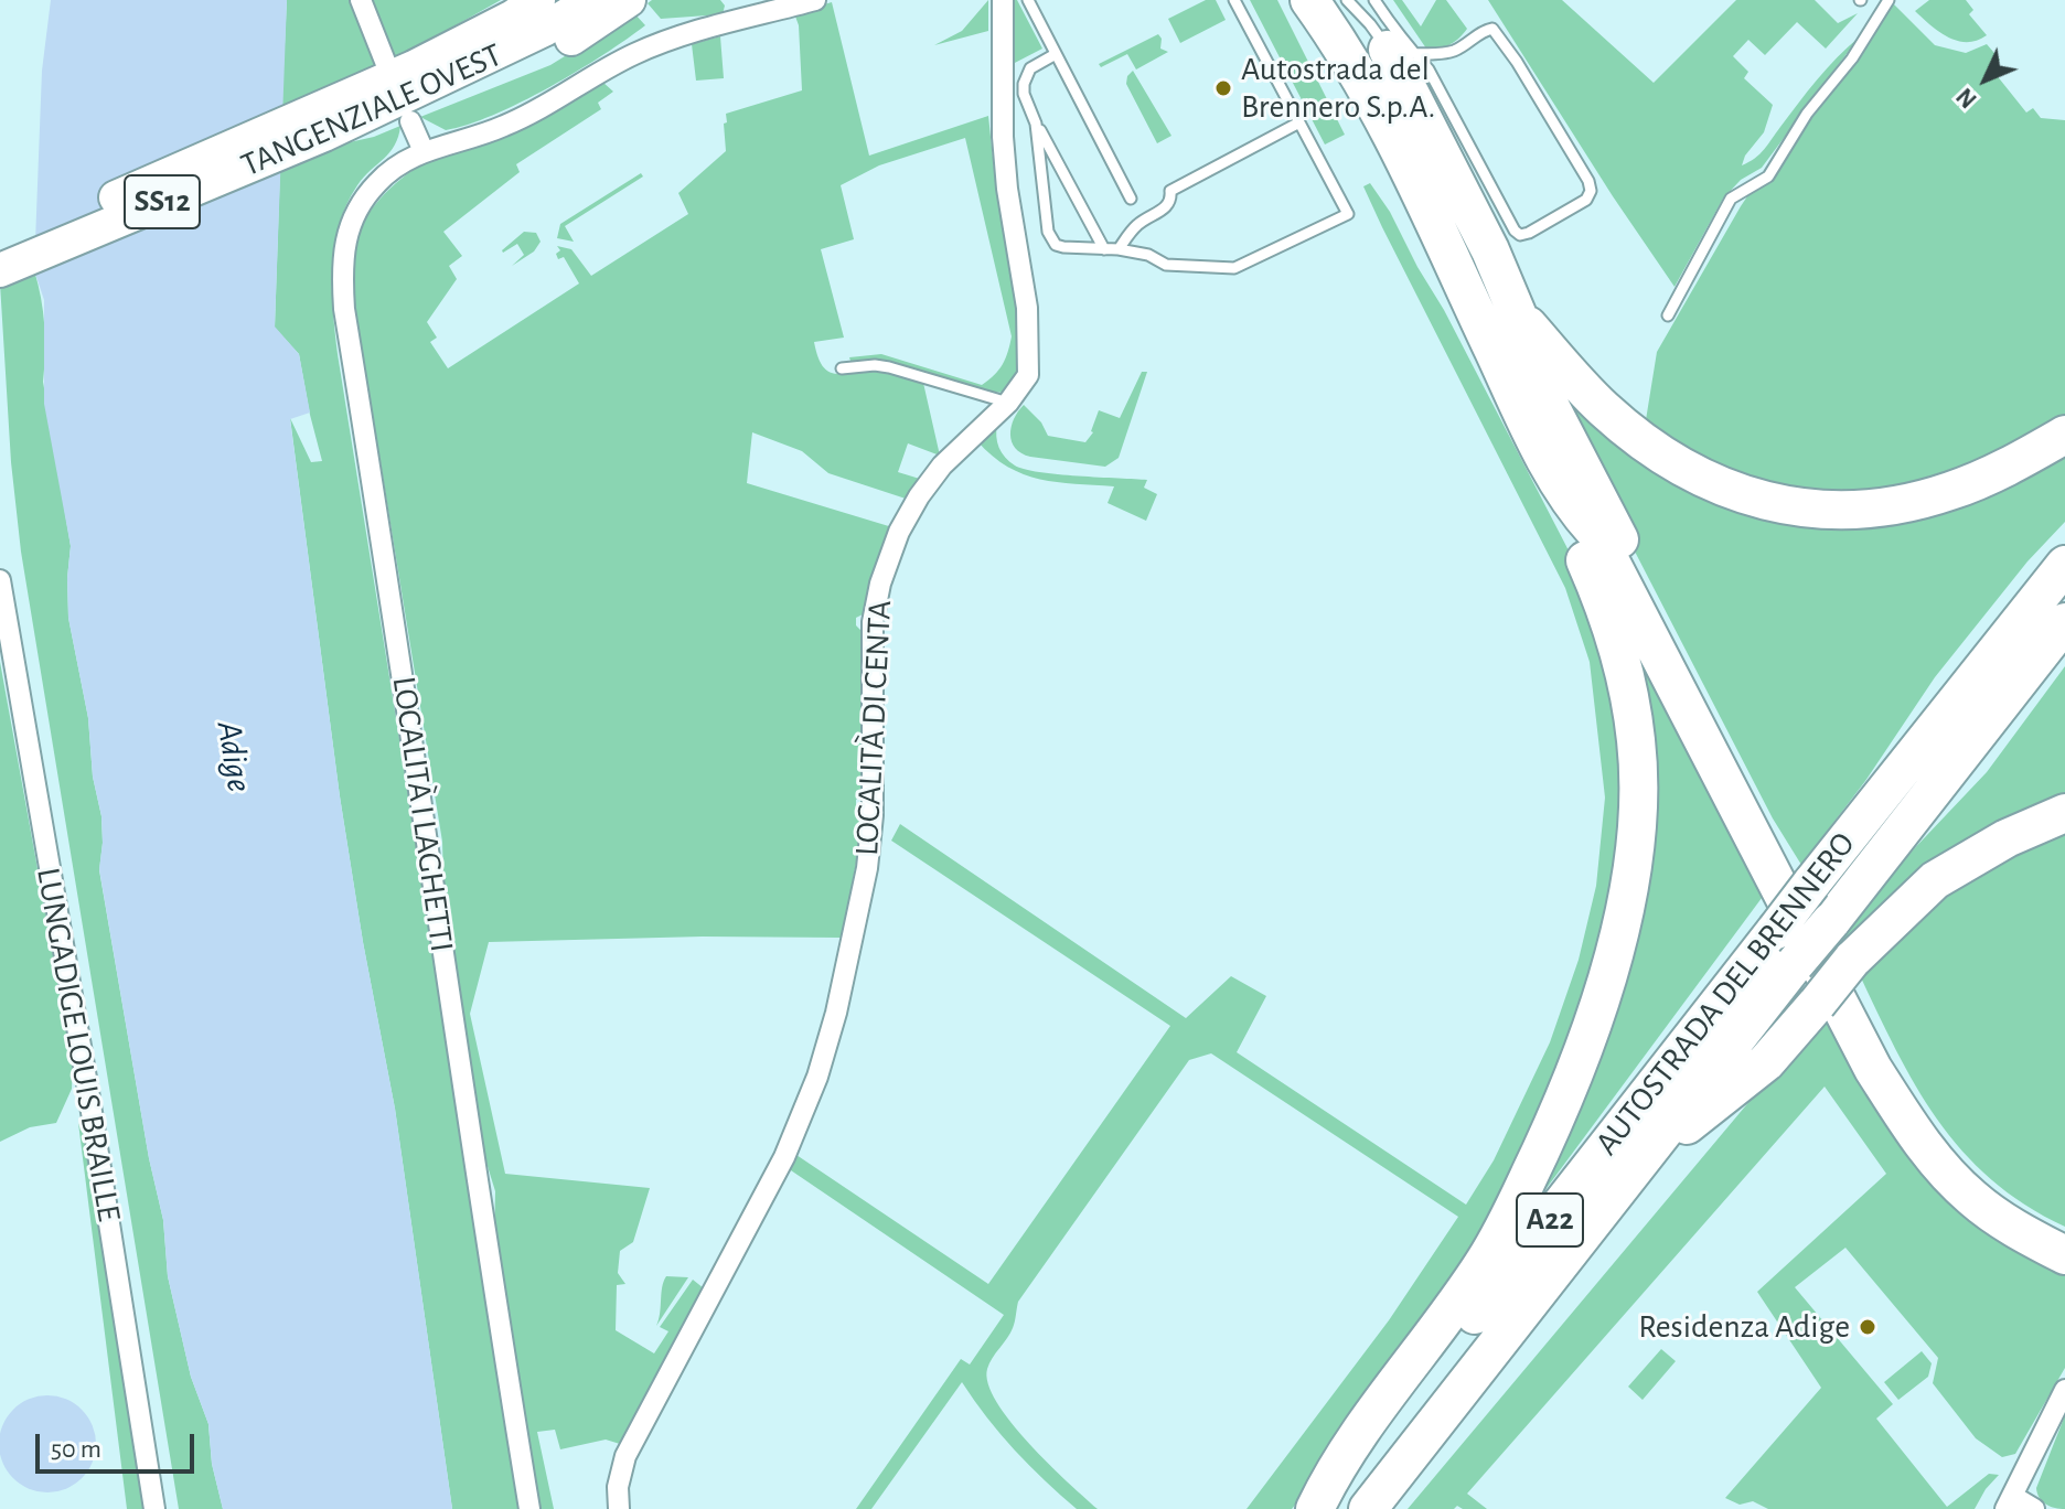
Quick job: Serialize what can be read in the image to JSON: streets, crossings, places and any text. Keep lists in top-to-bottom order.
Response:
{
  "streets": {
    "highway": [
      "TANGENZIALE OVEST",
      "SS12",
      "AUTOSTRADA DEL BRENNERO",
      "A22"
    ],
    "street": ["LOCALITÀ DI CENTA", "LOCALITÀ I LAGHETTI", "LUNGADIGE LOUIS BRAILLE"]
  },
  "water": ["Adige"],
  "places": ["Autostrada del Brennero S.p.A.", "Residenza Adige"],
  "scale_bar": "50 m",
  "north": "bottom left"
}
